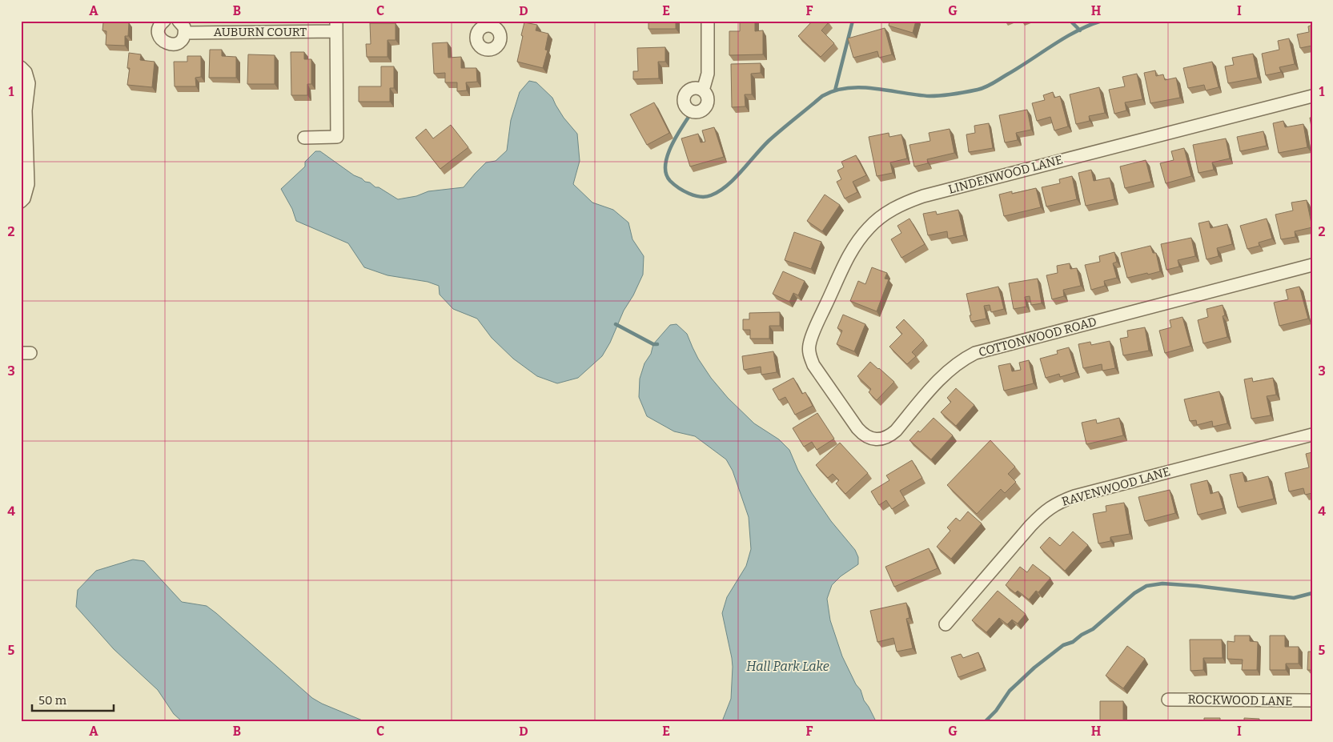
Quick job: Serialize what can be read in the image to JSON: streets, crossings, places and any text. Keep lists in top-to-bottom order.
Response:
{
  "streets": {
    "street": [
      "AUBURN COURT",
      "LINDENWOOD LANE",
      "COTTONWOOD ROAD",
      "RAVENWOOD LANE",
      "ROCKWOOD LANE"
    ]
  },
  "crossings": [
    ["LINDENWOOD LANE", "COTTONWOOD ROAD"]
  ],
  "water": ["Hall Park Lake"],
  "scale_bar": "50 m",
  "grid": {
    "columns": [
      "A",
      "B",
      "C",
      "D",
      "E",
      "F",
      "G",
      "H",
      "I"
    ],
    "rows": [
      "1",
      "2",
      "3",
      "4",
      "5"
    ]
  }
}
